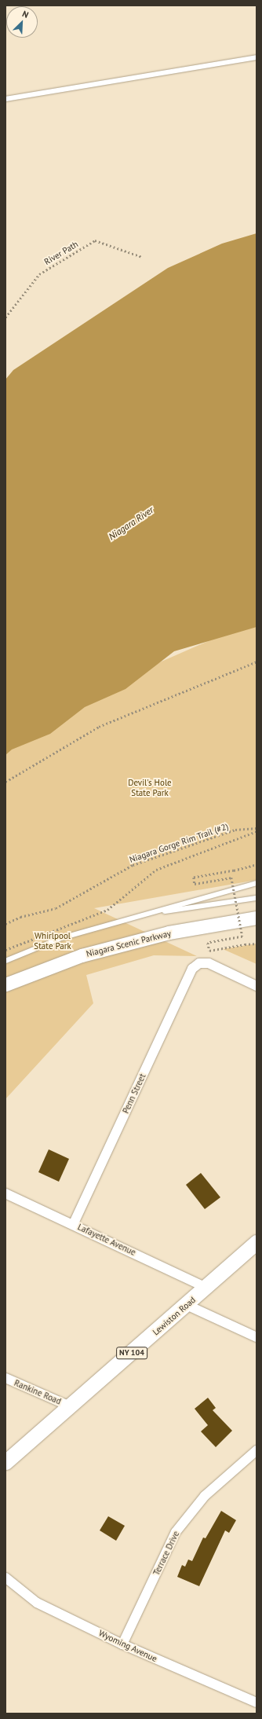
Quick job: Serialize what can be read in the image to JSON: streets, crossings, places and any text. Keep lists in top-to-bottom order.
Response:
{
  "streets": {
    "main road": ["Niagara Scenic Parkway", "Lewiston Road", "NY 104"],
    "street": [
      "Penn Street",
      "Lafayette Avenue",
      "Rankine Road",
      "Terrace Drive",
      "Wyoming Avenue"
    ],
    "path": ["River Path", "Niagara Gorge Rim Trail (#2)"]
  },
  "crossings": [
    ["Penn Street", "Lafayette Avenue"],
    ["Lafayette Avenue", "Lewiston Road"],
    ["Lewiston Road", "Rankine Road"],
    ["Terrace Drive", "Wyoming Avenue"]
  ],
  "water": ["Niagara River"],
  "parks": ["Devil's Hole State Park", "Whirlpool State Park"],
  "north": "top right"
}
